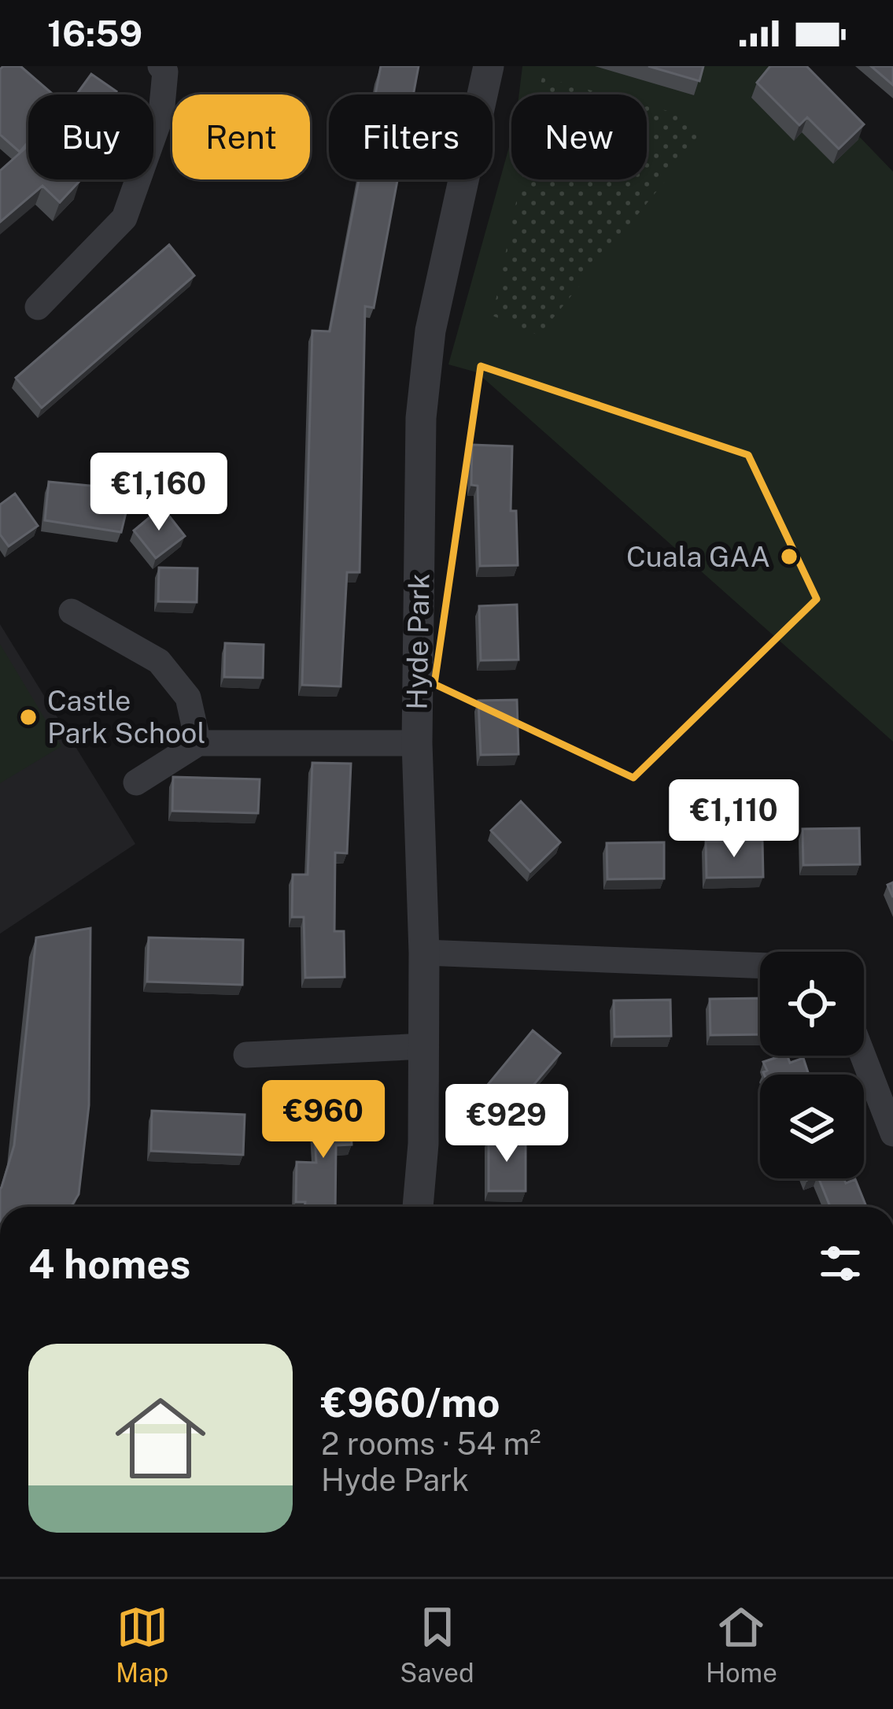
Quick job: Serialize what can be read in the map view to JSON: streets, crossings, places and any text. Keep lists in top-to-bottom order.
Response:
{
  "streets": {
    "street": ["Hyde Park"]
  },
  "places": ["Cuala GAA", "Castle Park School"],
  "page": {
    "status": "16:59",
    "chip": [
      "Buy",
      "Rent",
      "Filters",
      "New"
    ],
    "price": [
      "€1,160",
      "€1,110",
      "€960",
      "€929"
    ],
    "heading": "4 homes",
    "list": [
      {
        "name": "€960/mo",
        "note": "2 rooms · 54 m² · Hyde Park"
      }
    ],
    "tabs": ["Map", "Saved", "Home"]
  }
}
